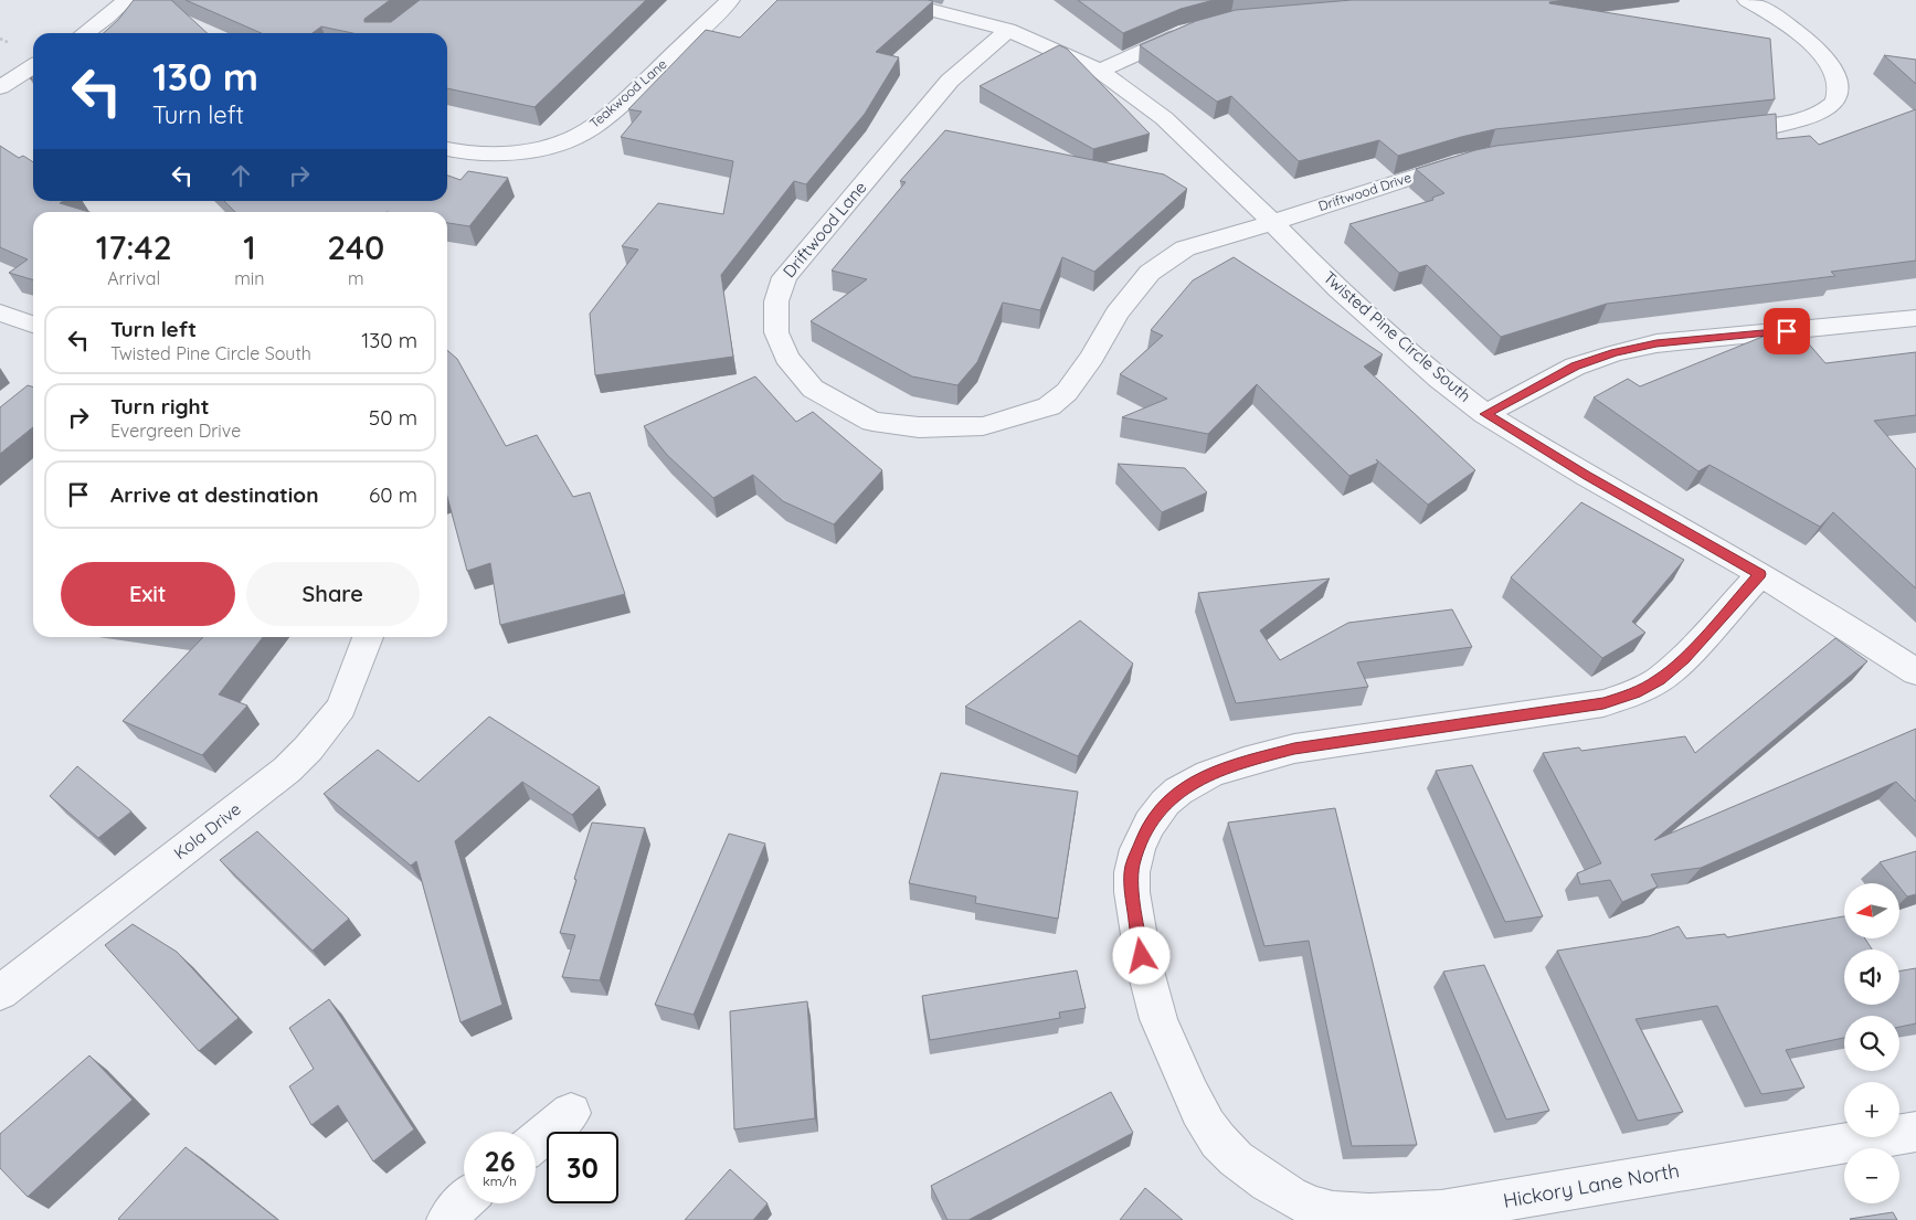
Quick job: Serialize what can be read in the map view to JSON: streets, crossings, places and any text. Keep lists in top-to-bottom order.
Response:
{
  "streets": {
    "street": [
      "Teakwood Lane",
      "Driftwood Drive",
      "Driftwood Lane",
      "Twisted Pine Circle South",
      "Kola Drive",
      "Hickory Lane North"
    ]
  },
  "crossings": [
    ["Driftwood Drive", "Driftwood Lane"],
    ["Driftwood Drive", "Twisted Pine Circle South"],
    ["Driftwood Lane", "Twisted Pine Circle South"],
    ["Twisted Pine Circle South", "Hickory Lane North"]
  ],
  "north": "left",
  "page": {
    "turn": ["130 m", "Turn left"],
    "eta": [
      "17:42",
      "Arrival",
      "1",
      "min",
      "240",
      "m"
    ],
    "list": [
      {
        "name": "Turn left",
        "note": "Twisted Pine Circle South",
        "value": "130 m"
      },
      {
        "name": "Turn right",
        "note": "Evergreen Drive",
        "value": "50 m"
      },
      {
        "name": "Arrive at destination",
        "value": "60 m"
      }
    ],
    "buttons": ["Exit", "Share"],
    "map_buttons": ["+", "−"],
    "speed": "26 km/h",
    "limit": "30"
  }
}
